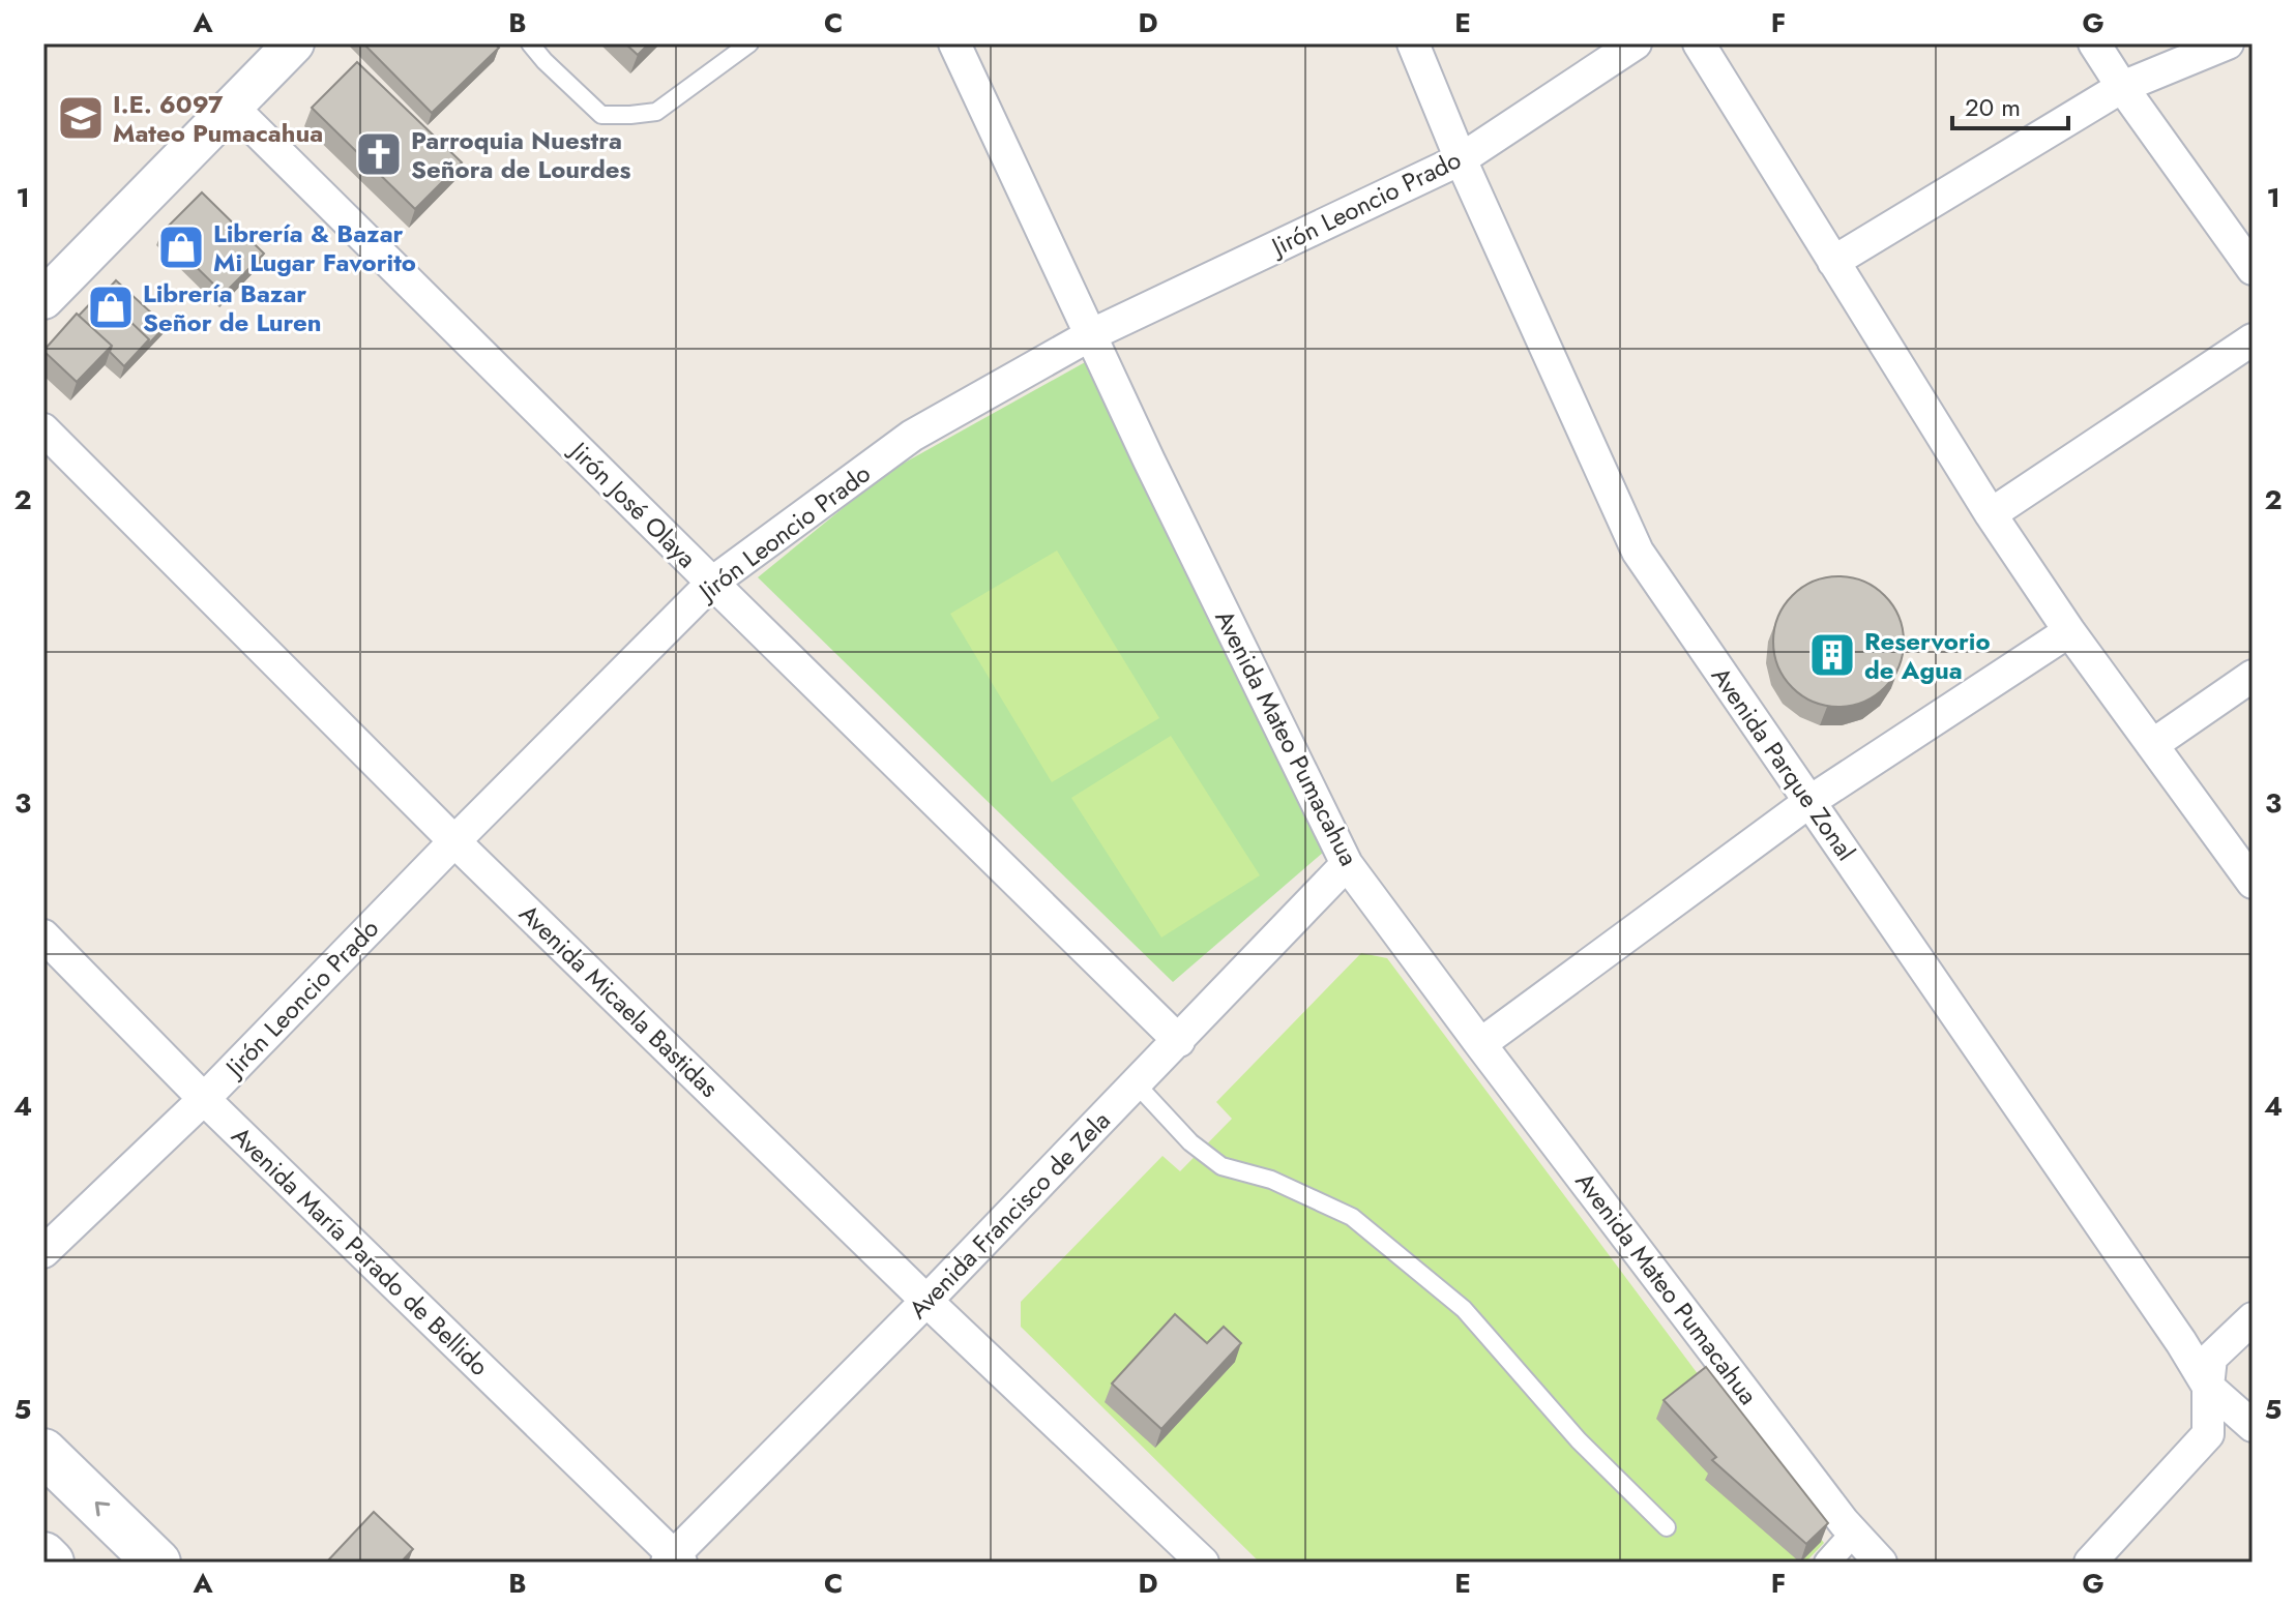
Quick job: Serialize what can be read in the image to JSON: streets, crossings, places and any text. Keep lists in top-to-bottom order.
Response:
{
  "streets": {
    "street": [
      "Jirón Leoncio Prado",
      "Jirón José Olaya",
      "Avenida Mateo Pumacahua",
      "Avenida Parque Zonal",
      "Avenida Micaela Bastidas",
      "Avenida Francisco de Zela",
      "Avenida María Parado de Bellido"
    ]
  },
  "crossings": [
    ["Jirón Leoncio Prado", "Jirón José Olaya"],
    ["Jirón Leoncio Prado", "Avenida Mateo Pumacahua"],
    ["Jirón Leoncio Prado", "Avenida Parque Zonal"],
    ["Jirón Leoncio Prado", "Avenida Micaela Bastidas"],
    ["Jirón Leoncio Prado", "Avenida María Parado de Bellido"],
    ["Jirón José Olaya", "Avenida Francisco de Zela"],
    ["Avenida Mateo Pumacahua", "Avenida Francisco de Zela"],
    ["Avenida Micaela Bastidas", "Avenida Francisco de Zela"],
    ["Avenida Francisco de Zela", "Avenida María Parado de Bellido"]
  ],
  "places": {
    "school or university": ["I.E. 6097 Mateo Pumacahua"],
    "church": ["Parroquia Nuestra Señora de Lourdes"],
    "shop": ["Librería & Bazar Mi Lugar Favorito", "Librería Bazar Señor de Luren"],
    "building": ["Reservorio de Agua"]
  },
  "scale_bar": "20 m",
  "grid": {
    "columns": [
      "A",
      "B",
      "C",
      "D",
      "E",
      "F",
      "G"
    ],
    "rows": [
      "1",
      "2",
      "3",
      "4",
      "5"
    ]
  }
}
